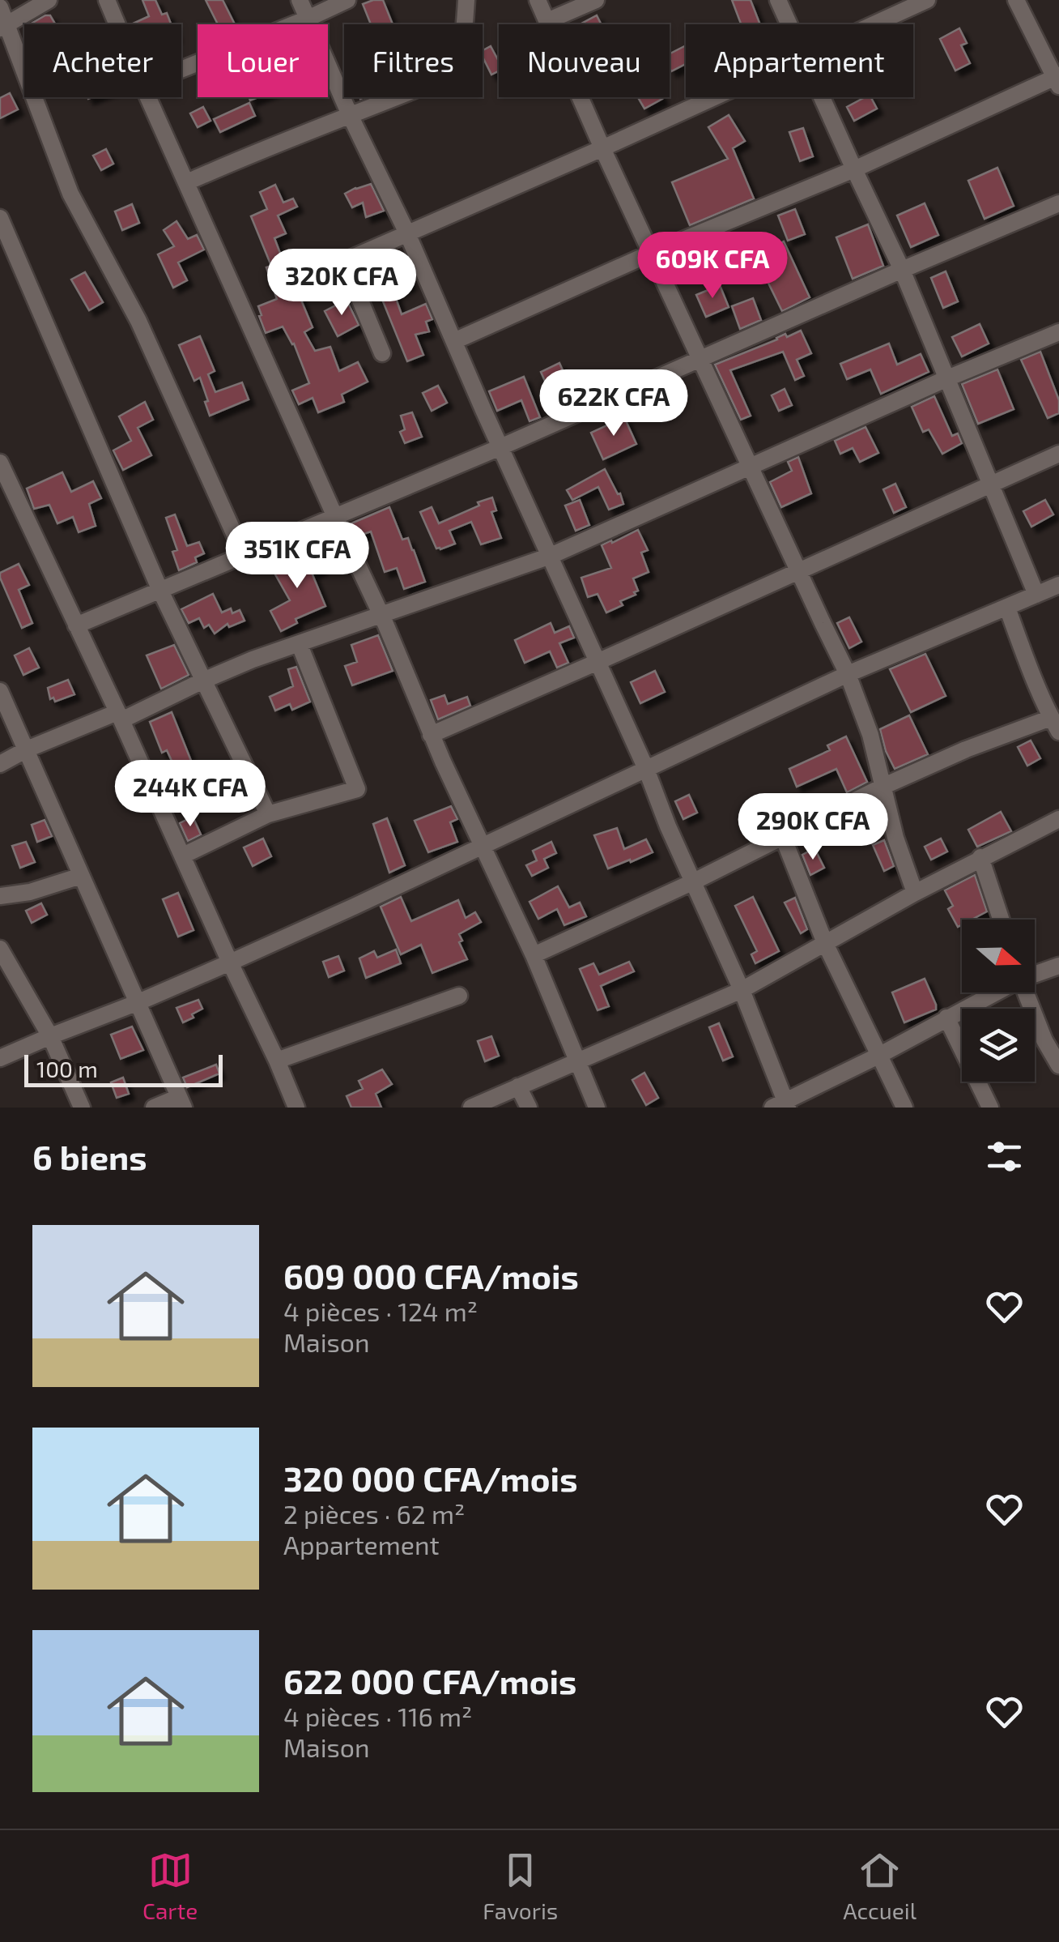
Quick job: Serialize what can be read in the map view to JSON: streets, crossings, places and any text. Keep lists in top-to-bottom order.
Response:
{
  "scale_bar": "100 m",
  "north": "right",
  "page": {
    "chip": [
      "Acheter",
      "Louer",
      "Filtres",
      "Nouveau",
      "Appartement"
    ],
    "price": [
      "609K CFA",
      "320K CFA",
      "622K CFA",
      "351K CFA",
      "244K CFA",
      "290K CFA"
    ],
    "scale": "100 m",
    "heading": "6 biens",
    "list": [
      {
        "name": "609 000 CFA/mois",
        "note": "4 pièces · 124 m² · Maison"
      },
      {
        "name": "320 000 CFA/mois",
        "note": "2 pièces · 62 m² · Appartement"
      },
      {
        "name": "622 000 CFA/mois",
        "note": "4 pièces · 116 m² · Maison"
      }
    ],
    "tabs": ["Carte", "Favoris", "Accueil"]
  }
}
